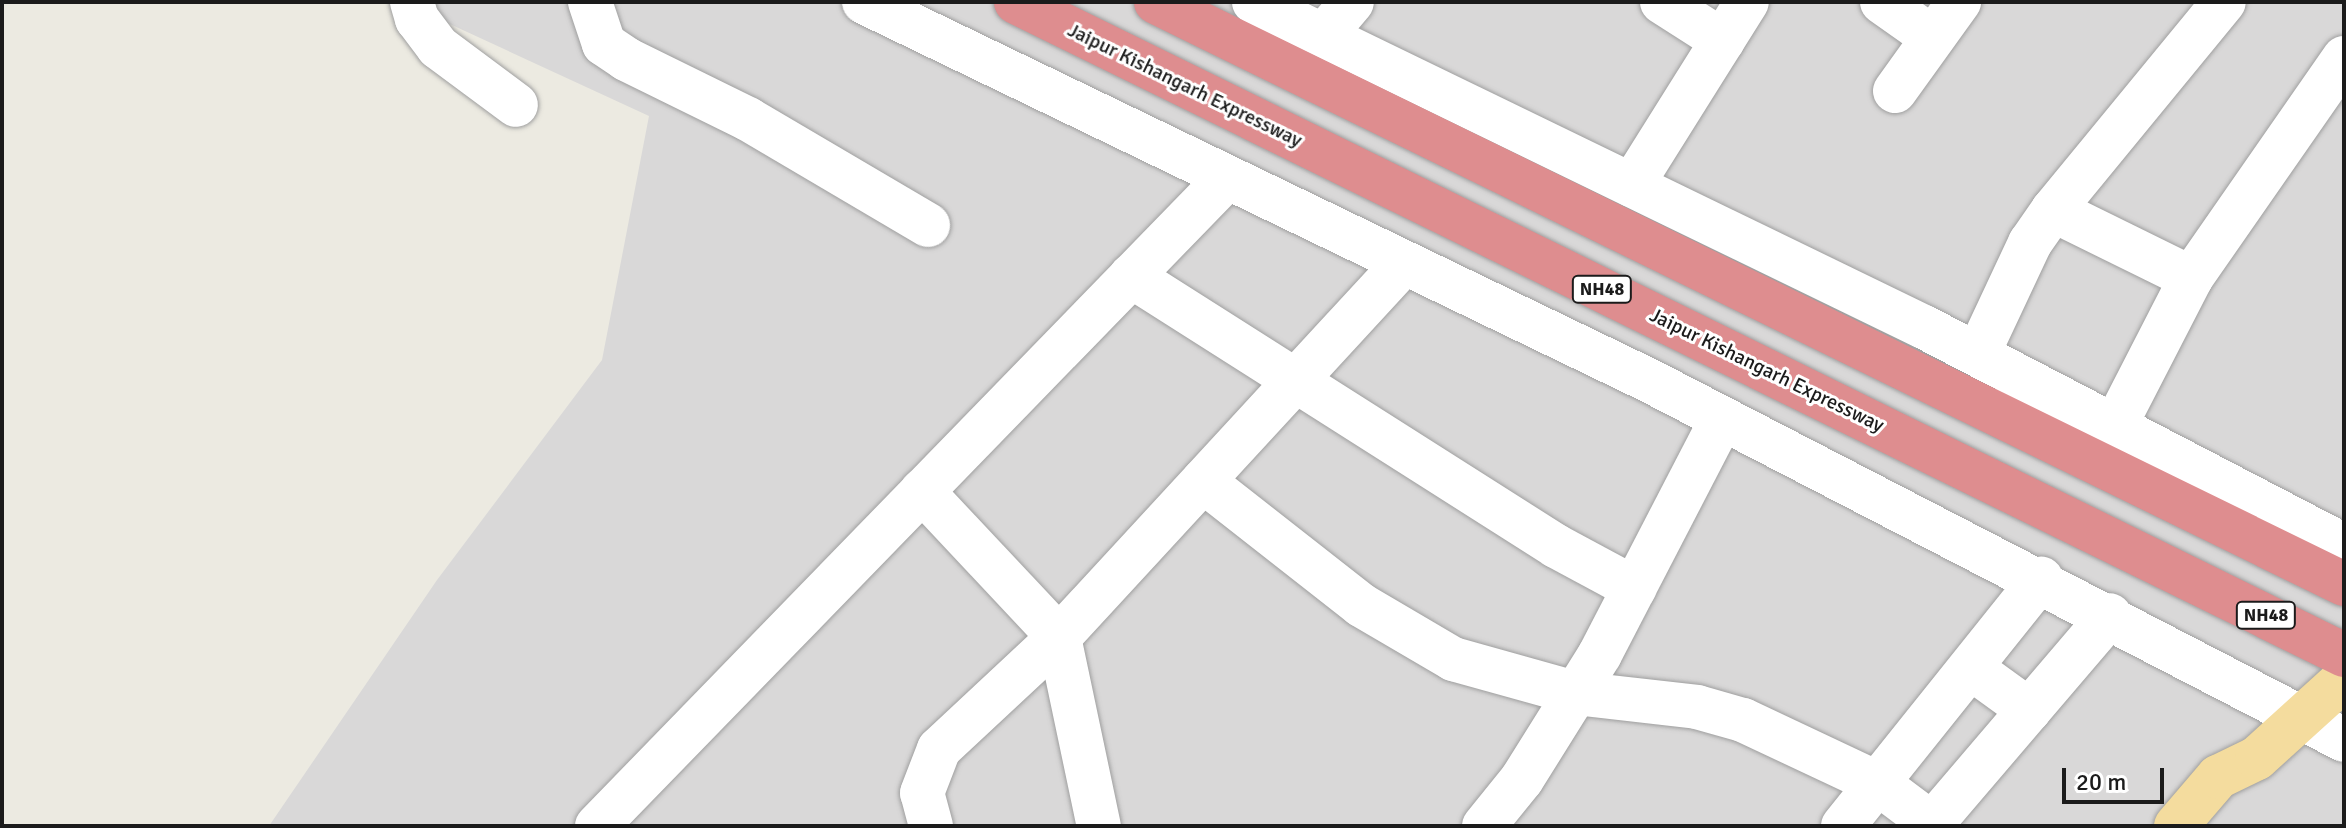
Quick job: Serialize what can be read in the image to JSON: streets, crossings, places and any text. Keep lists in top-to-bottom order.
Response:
{
  "streets": {
    "highway": ["Jaipur Kishangarh Expressway", "NH48"]
  },
  "scale_bar": "20 m"
}
